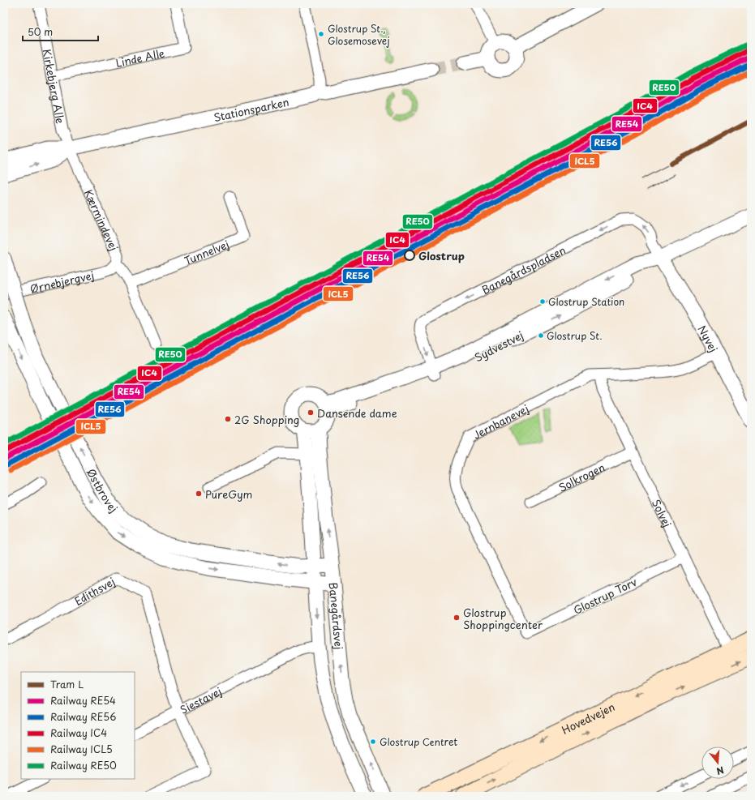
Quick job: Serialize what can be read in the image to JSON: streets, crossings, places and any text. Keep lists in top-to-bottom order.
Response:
{
  "streets": {
    "main road": ["Hovedvejen"],
    "street": [
      "Linde Alle",
      "Kirkebjerg Alle",
      "Stationsparken",
      "Kærmindevej",
      "Tunnelvej",
      "Banegårdspladsen",
      "Ørnebjergvej",
      "Nyvej",
      "Sydvestvej",
      "Jernbanevej",
      "Solkrogen",
      "Østbrovej",
      "Solvej",
      "Edithsvej",
      "Glostrup Torv",
      "Banegårdsvej",
      "Siestavej"
    ]
  },
  "crossings": [
    ["Linde Alle", "Kirkebjerg Alle"],
    ["Kirkebjerg Alle", "Stationsparken"],
    ["Kirkebjerg Alle", "Kærmindevej"],
    ["Stationsparken", "Kærmindevej"],
    ["Kærmindevej", "Tunnelvej"],
    ["Kærmindevej", "Ørnebjergvej"],
    ["Banegårdspladsen", "Nyvej"],
    ["Banegårdspladsen", "Sydvestvej"],
    ["Nyvej", "Sydvestvej"],
    ["Nyvej", "Jernbanevej"],
    ["Sydvestvej", "Banegårdsvej"],
    ["Jernbanevej", "Solvej"],
    ["Jernbanevej", "Glostrup Torv"],
    ["Solkrogen", "Solvej"],
    ["Østbrovej", "Banegårdsvej"],
    ["Solvej", "Glostrup Torv"],
    ["Solvej", "Hovedvejen"],
    ["Edithsvej", "Siestavej"],
    ["Banegårdsvej", "Siestavej"]
  ],
  "places": [
    "Glostrup St., Glosemosevej",
    "Glostrup",
    "Glostrup Station",
    "Glostrup St.",
    "Dansende dame",
    "2G Shopping",
    "PureGym",
    "Glostrup Shoppingcenter",
    "Glostrup Centret"
  ],
  "lines": [
    "rail line RE50",
    "rail line IC4",
    "rail line RE54",
    "rail line RE56",
    "rail line ICL5",
    "tram line L"
  ],
  "legend": [
    "Tram L",
    "Railway RE54",
    "Railway RE56",
    "Railway IC4",
    "Railway ICL5",
    "Railway RE50"
  ],
  "scale_bar": "50 m",
  "north": "bottom"
}
